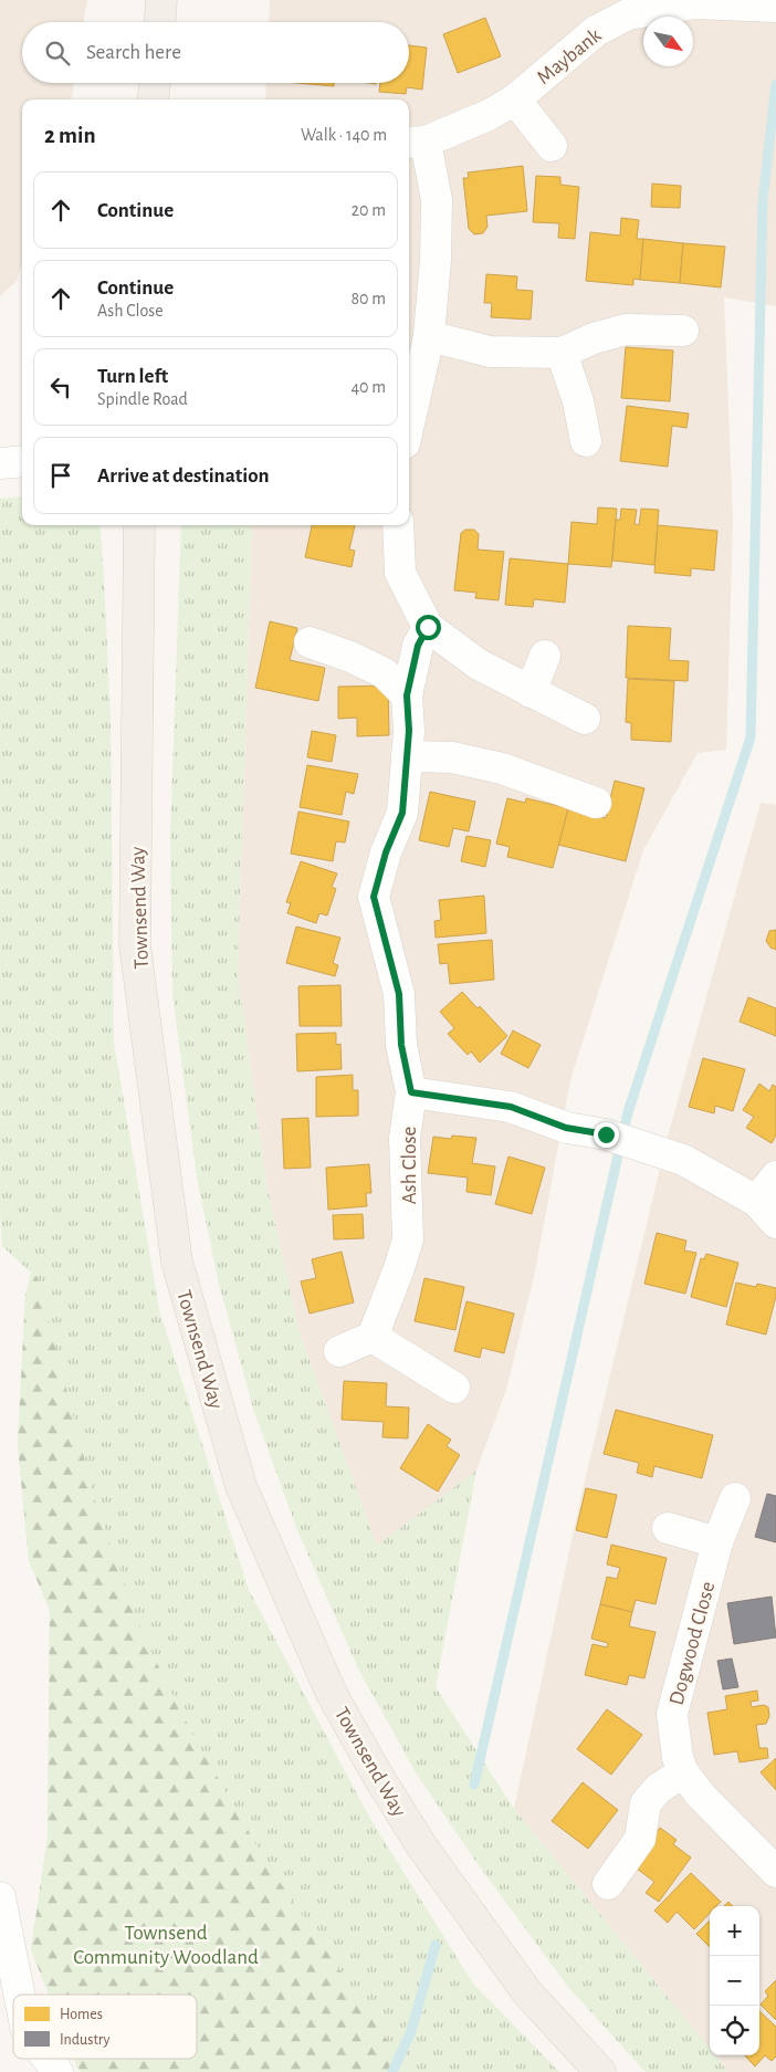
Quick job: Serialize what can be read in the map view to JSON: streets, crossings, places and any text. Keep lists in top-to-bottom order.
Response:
{
  "streets": {
    "main road": ["Townsend Way"],
    "street": ["Maybank", "Ash Close", "Dogwood Close"]
  },
  "parks": ["Townsend Community Woodland"],
  "legend": ["Homes", "Industry"],
  "north": "bottom right",
  "page": {
    "search": "Search here",
    "heading": ["2 min", "Walk · 140 m"],
    "list": [
      ["Continue", "20 m"],
      ["Continue", "Ash Close", "80 m"],
      ["Turn left", "Spindle Road", "40 m"],
      "Arrive at destination"
    ],
    "map_buttons": ["+", "−"]
  }
}
